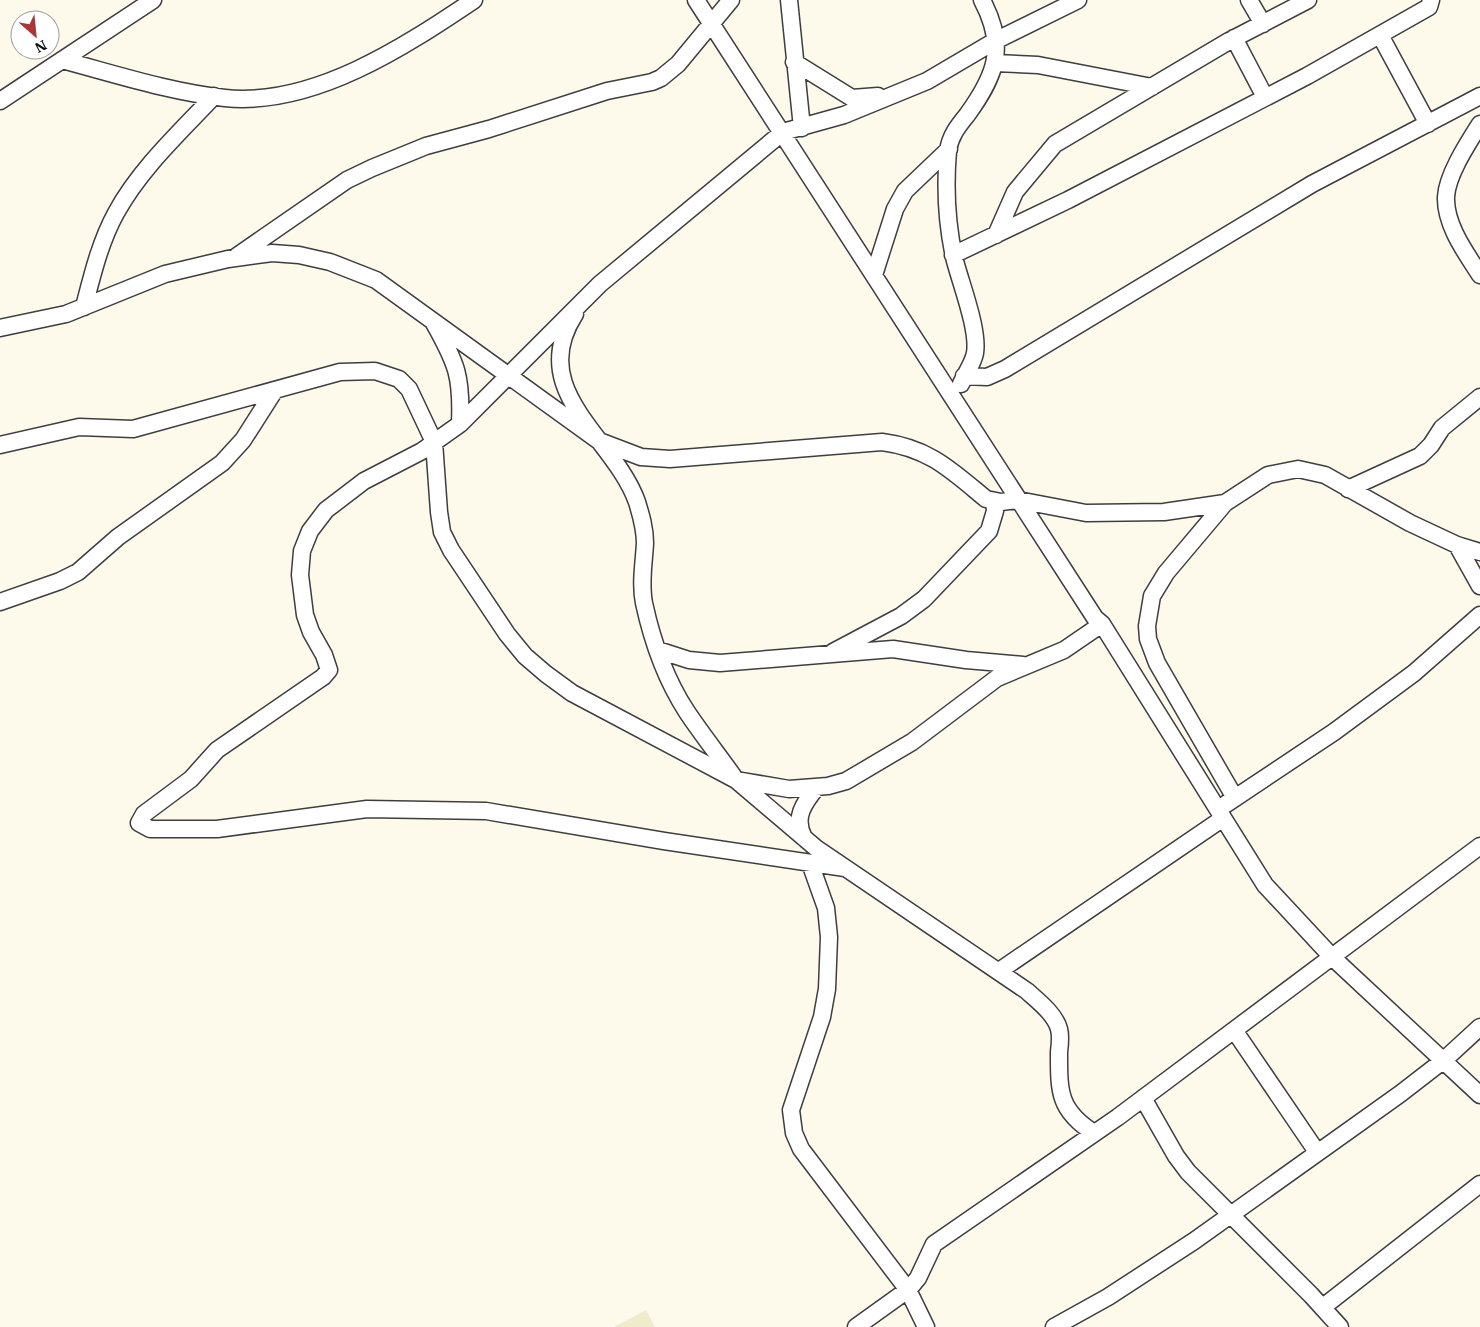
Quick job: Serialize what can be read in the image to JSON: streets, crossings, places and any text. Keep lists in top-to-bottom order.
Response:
{
  "north": "bottom right"
}
